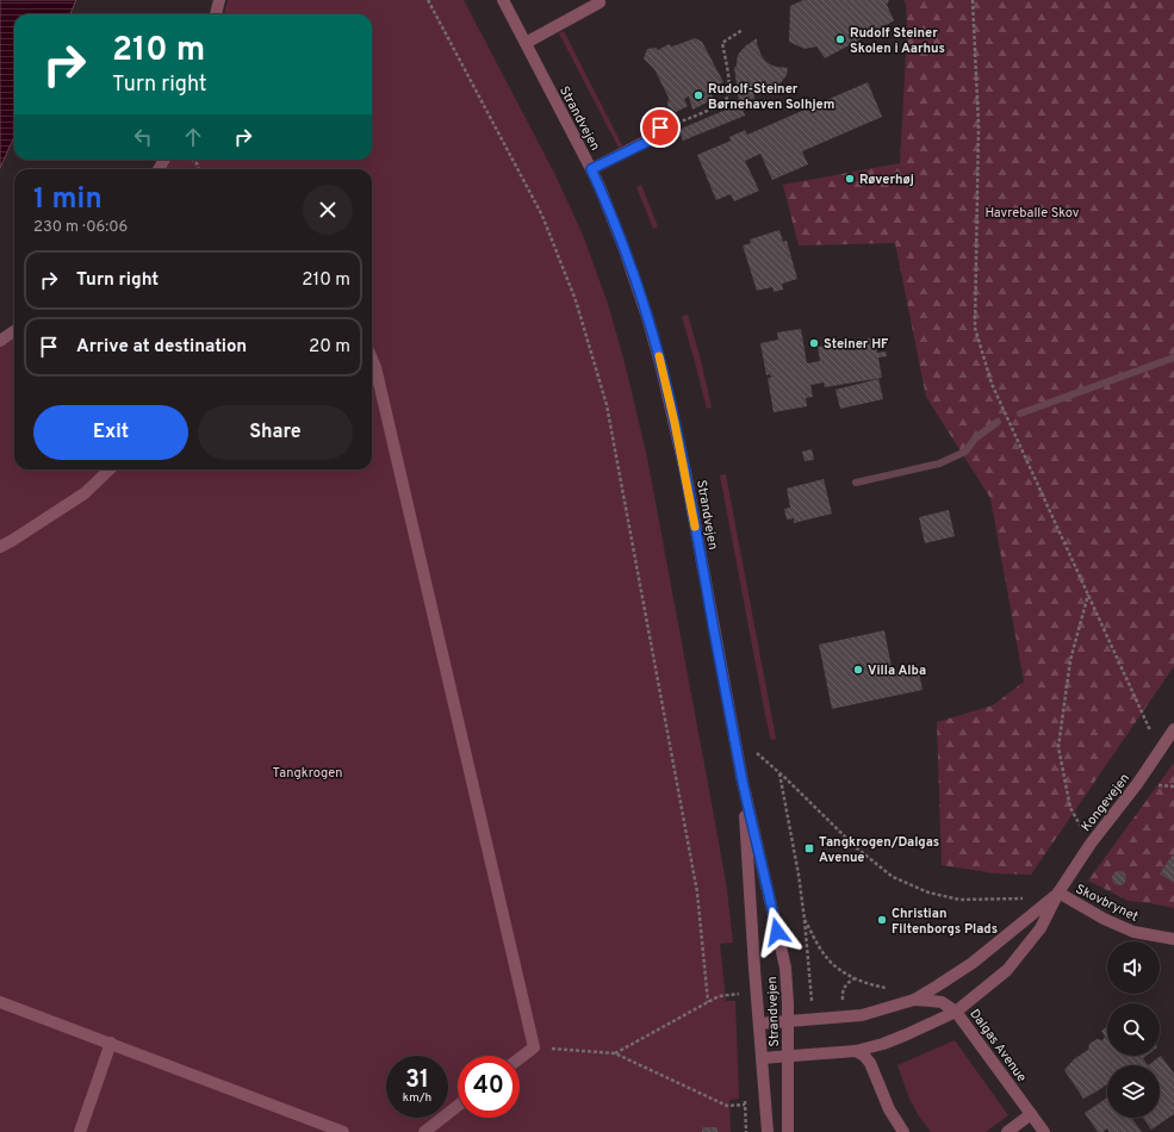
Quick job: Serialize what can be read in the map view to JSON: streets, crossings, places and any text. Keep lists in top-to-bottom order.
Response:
{
  "streets": {
    "street": [
      "Strandvejen",
      "Kongevejen",
      "Skovbrynet",
      "Dalgas Avenue"
    ]
  },
  "crossings": [
    ["Kongevejen", "Skovbrynet"]
  ],
  "parks": ["Havreballe Skov", "Tangkrogen"],
  "places": {
    "other": [
      "Rudolf Steiner Skolen i Aarhus",
      "Rudolf-Steiner Børnehaven Solhjem",
      "Røverhøj",
      "Steiner HF",
      "Villa Alba",
      "Christian Filtenborgs Plads"
    ],
    "transit": ["Tangkrogen/Dalgas Avenue"]
  },
  "page": {
    "turn": ["210 m", "Turn right"],
    "heading": ["1 min", "230 m · 06:06"],
    "list": [
      {
        "name": "Turn right",
        "value": "210 m"
      },
      {
        "name": "Arrive at destination",
        "value": "20 m"
      }
    ],
    "buttons": ["Exit", "Share"],
    "speed": "31 km/h",
    "limit": "40"
  }
}
